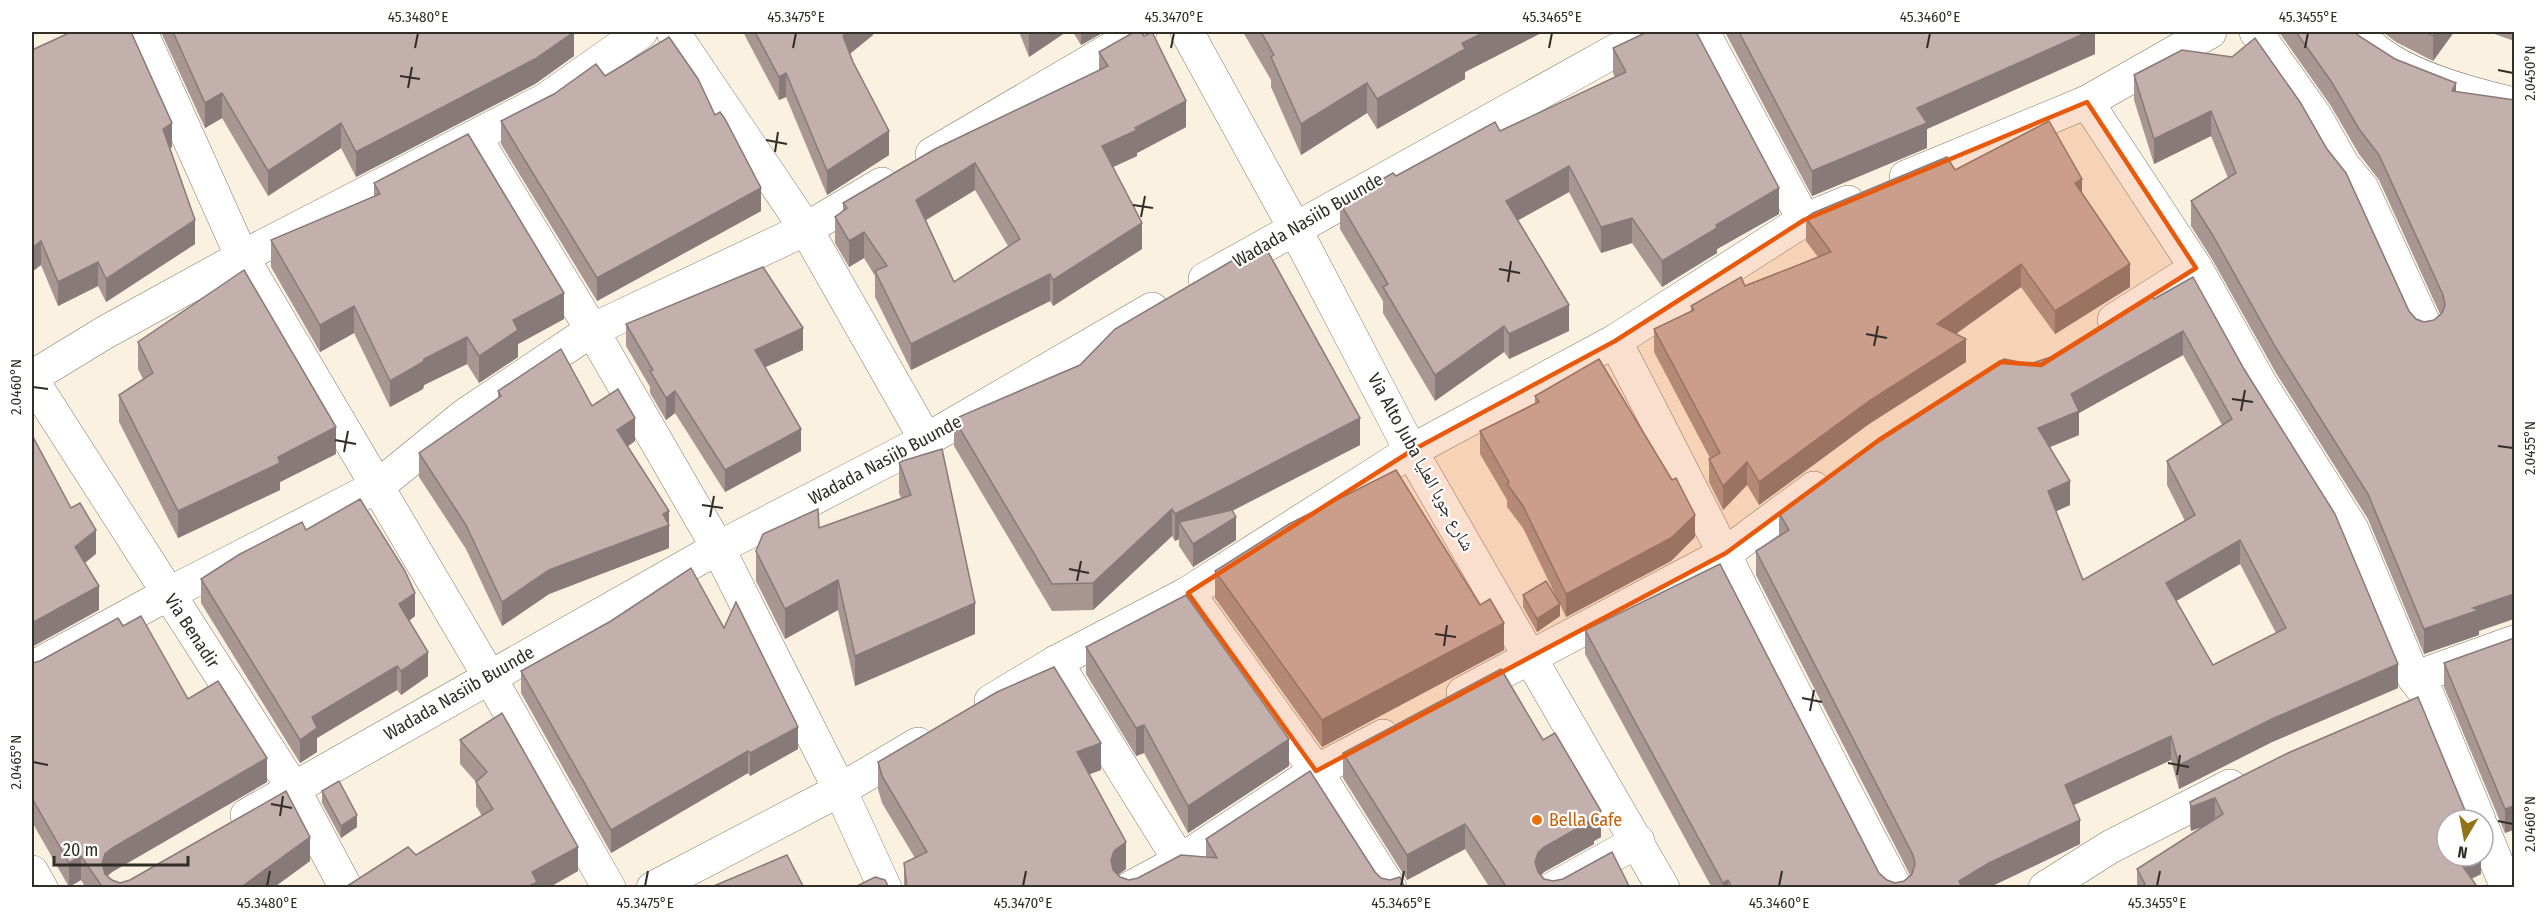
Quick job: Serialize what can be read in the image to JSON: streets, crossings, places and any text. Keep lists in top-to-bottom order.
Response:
{
  "streets": {
    "street": ["Wadada Nasiib Buunde", "Via Alto Juba شارع جوبا العليا", "Via Benadir"]
  },
  "crossings": [
    ["Wadada Nasiib Buunde", "Via Alto Juba شارع جوبا العليا"],
    ["Wadada Nasiib Buunde", "Via Benadir"]
  ],
  "places": ["Bella Cafe"],
  "scale_bar": "20 m",
  "north": "bottom",
  "coordinates": [
    "45.3480°E",
    "45.3475°E",
    "45.3470°E",
    "45.3465°E",
    "45.3460°E",
    "45.3455°E",
    "2.0450°N",
    "2.0460°N",
    "2.0455°N",
    "2.0465°N"
  ]
}
